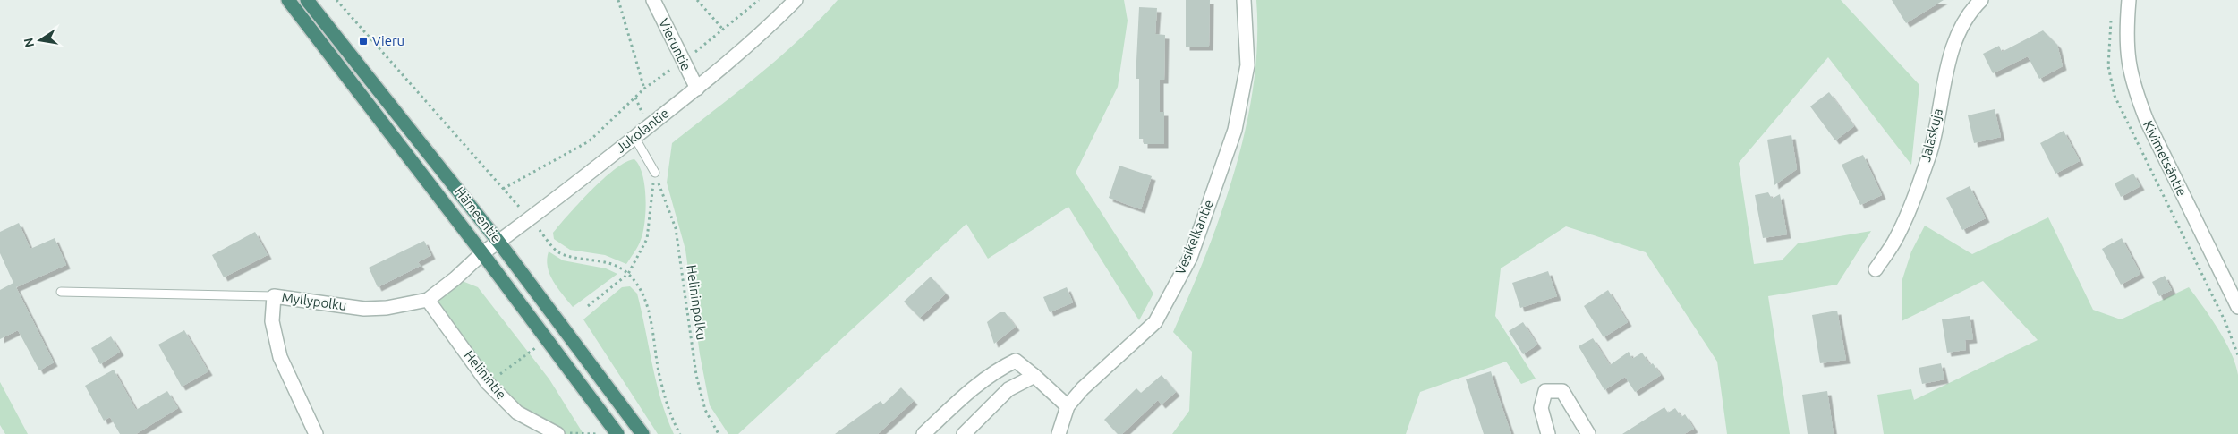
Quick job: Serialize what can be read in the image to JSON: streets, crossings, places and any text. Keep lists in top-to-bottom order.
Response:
{
  "streets": {
    "highway": ["Hämeentie"],
    "street": [
      "Vieruntie",
      "Jukolantie",
      "Jalaskuja",
      "Kivimetsäntie",
      "Vesikelkantie",
      "Myllypolku",
      "Helinintie"
    ],
    "path": ["Helininpolku"]
  },
  "crossings": [
    ["Vieruntie", "Jukolantie"],
    ["Jukolantie", "Hämeentie"],
    ["Jukolantie", "Myllypolku"],
    ["Hämeentie", "Myllypolku"],
    ["Myllypolku", "Helinintie"]
  ],
  "places": {
    "transit": ["Vieru"]
  },
  "north": "left"
}
